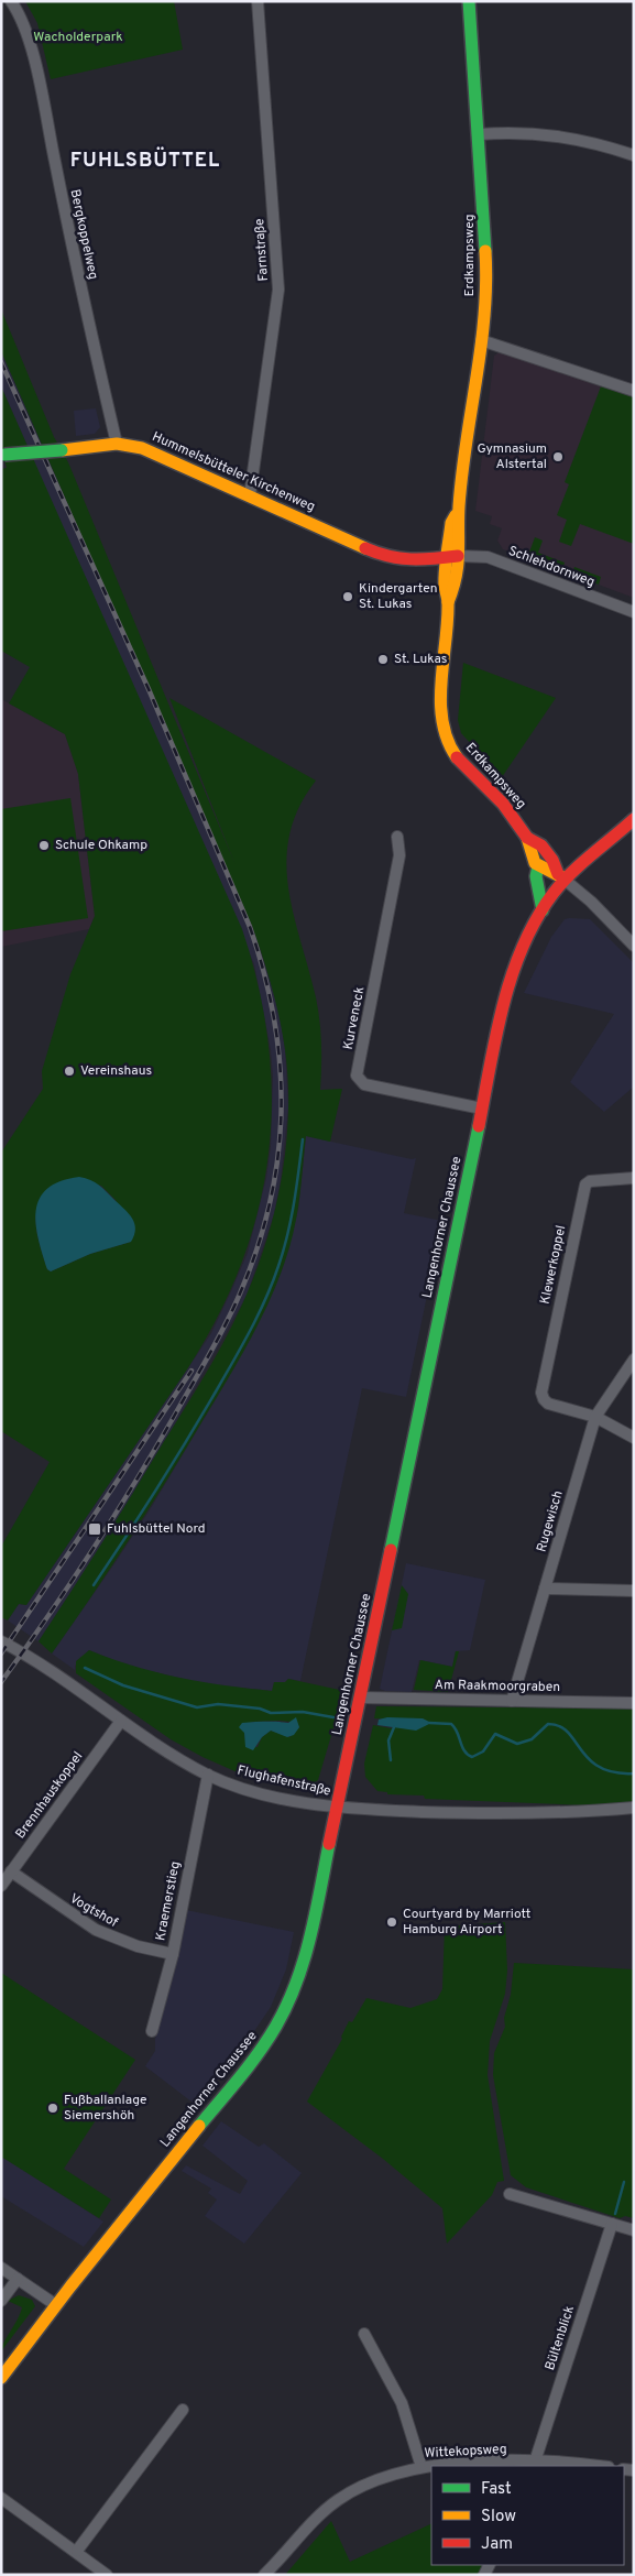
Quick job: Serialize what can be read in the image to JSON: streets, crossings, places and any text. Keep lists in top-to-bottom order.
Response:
{
  "streets": {
    "main road": ["Erdkampsweg", "Hummelsbütteler Kirchenweg", "Langenhorner Chaussee"],
    "street": [
      "Bergkoppelweg",
      "Farnstraße",
      "Schlehdornweg",
      "Kurveneck",
      "Klewerkoppel",
      "Rugewisch",
      "Am Raakmoorgraben",
      "Flughafenstraße",
      "Brennhauskoppel",
      "Kraemerstieg",
      "Vogtshof",
      "Bültenblick",
      "Wittekopsweg"
    ]
  },
  "crossings": [
    ["Bergkoppelweg", "Hummelsbütteler Kirchenweg"],
    ["Farnstraße", "Hummelsbütteler Kirchenweg"],
    ["Erdkampsweg", "Hummelsbütteler Kirchenweg"],
    ["Erdkampsweg", "Schlehdornweg"],
    ["Erdkampsweg", "Langenhorner Chaussee"],
    ["Hummelsbütteler Kirchenweg", "Schlehdornweg"],
    ["Kurveneck", "Langenhorner Chaussee"],
    ["Langenhorner Chaussee", "Am Raakmoorgraben"],
    ["Langenhorner Chaussee", "Flughafenstraße"],
    ["Klewerkoppel", "Rugewisch"],
    ["Rugewisch", "Am Raakmoorgraben"],
    ["Flughafenstraße", "Brennhauskoppel"],
    ["Flughafenstraße", "Kraemerstieg"],
    ["Brennhauskoppel", "Vogtshof"],
    ["Kraemerstieg", "Vogtshof"],
    ["Bültenblick", "Wittekopsweg"]
  ],
  "districts": ["FUHLSBÜTTEL"],
  "parks": ["Wacholderpark"],
  "places": {
    "other": [
      "Gymnasium Alstertal",
      "Kindergarten St. Lukas",
      "St. Lukas",
      "Schule Ohkamp",
      "Vereinshaus",
      "Courtyard by Marriott Hamburg Airport",
      "Fußballanlage Siemershöh"
    ],
    "transit": ["Fuhlsbüttel Nord"]
  },
  "legend": ["Fast", "Slow", "Jam"]
}
